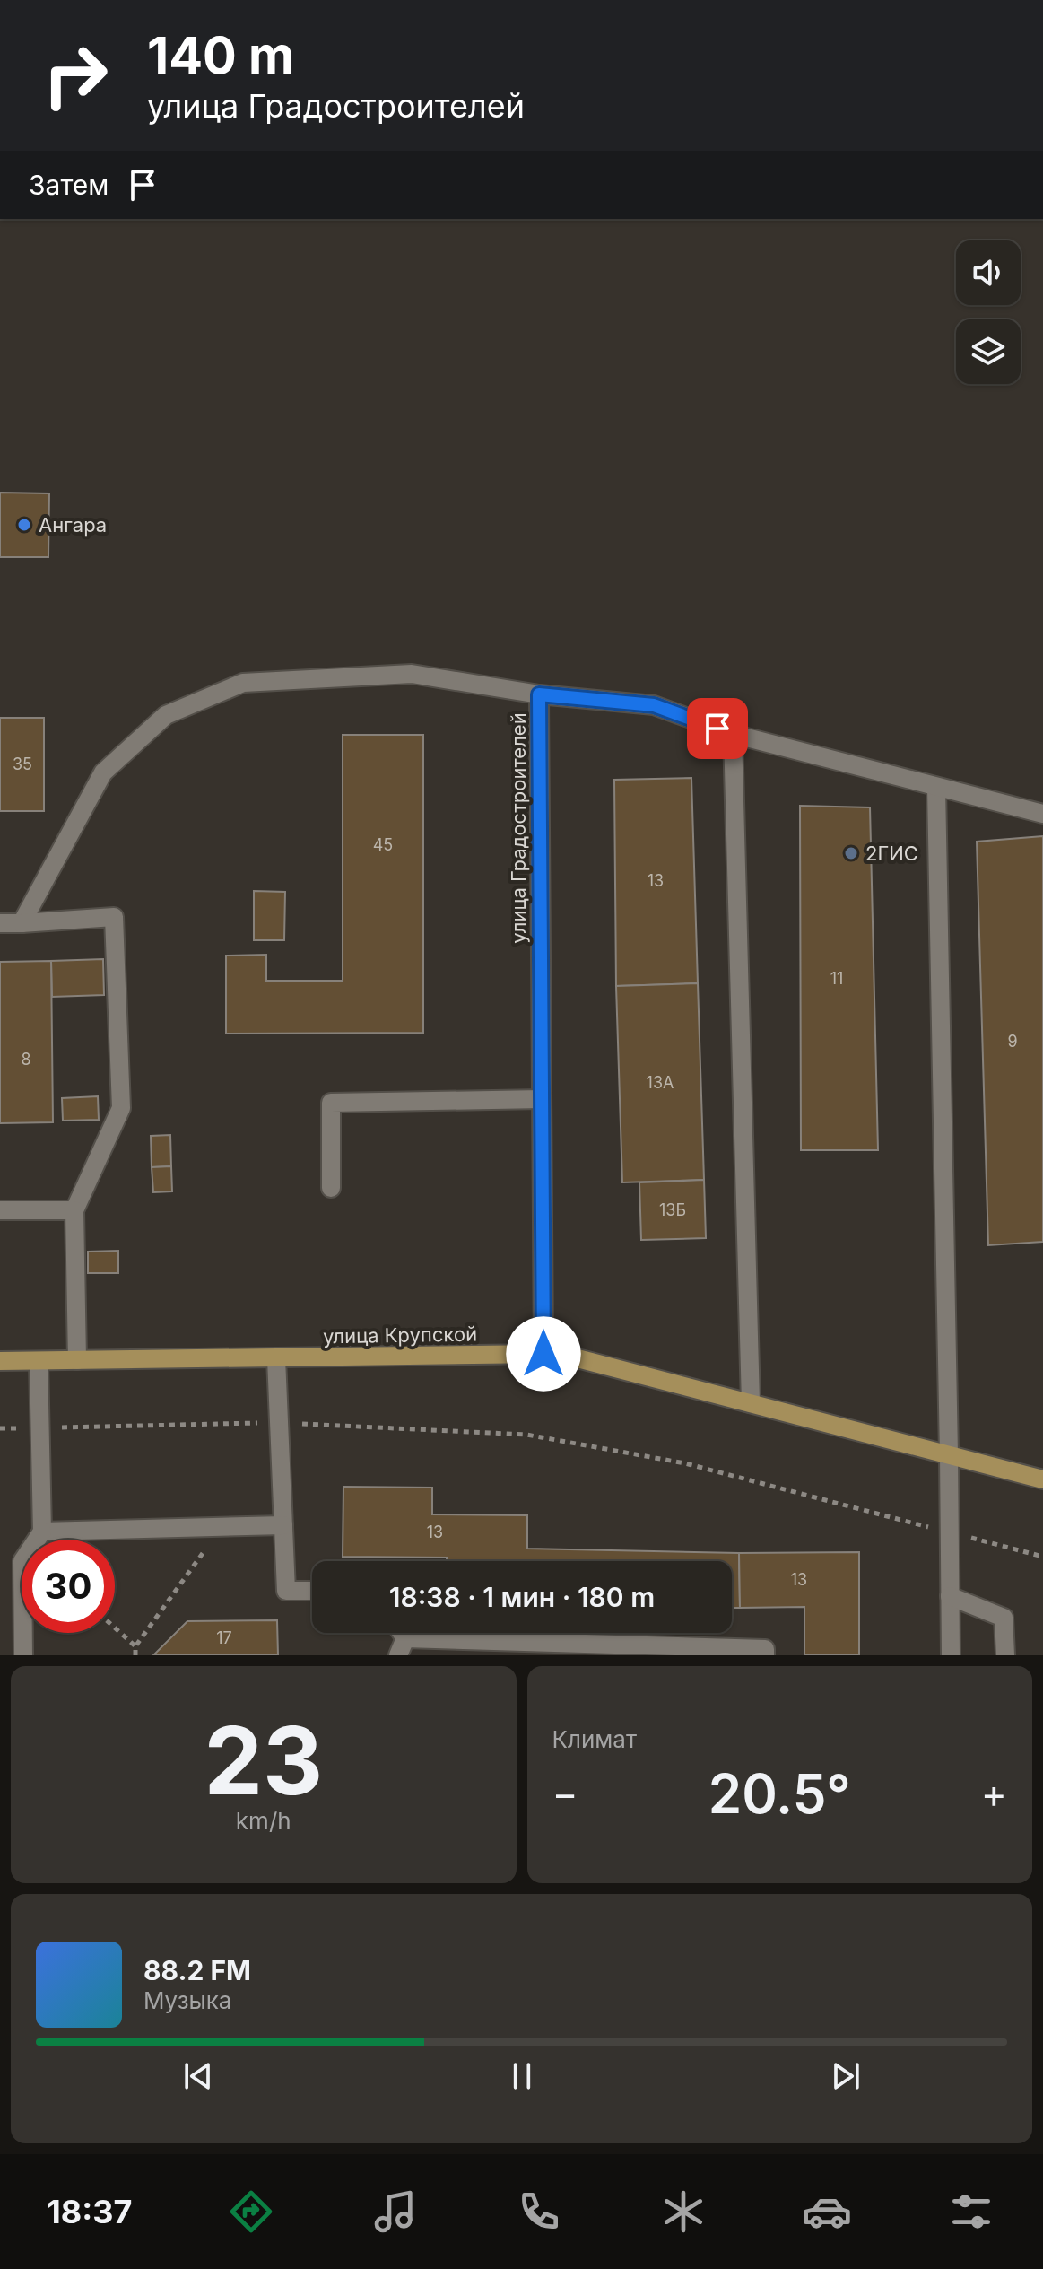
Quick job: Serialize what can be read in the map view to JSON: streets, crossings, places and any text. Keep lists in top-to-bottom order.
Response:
{
  "streets": {
    "main road": ["улица Крупской"],
    "street": ["улица Градостроителей"]
  },
  "crossings": [
    ["улица Градостроителей", "улица Крупской"]
  ],
  "places": ["Ангара", "2ГИС"],
  "house_numbers": [
    "35",
    "45",
    "13",
    "11",
    "9",
    "8",
    "13А",
    "13Б",
    "13",
    "13",
    "17"
  ],
  "page": {
    "turn": ["140 m", "улица Градостроителей"],
    "then": "Затем",
    "limit": "30",
    "trip": "18:38 · 1 мин · 180 m",
    "tile": [
      ["23", "km/h"],
      "Климат"
    ],
    "heat": ["−", "20.5°", "+"],
    "song": ["88.2 FM", "Музыка"],
    "tabs": "18:37"
  }
}
